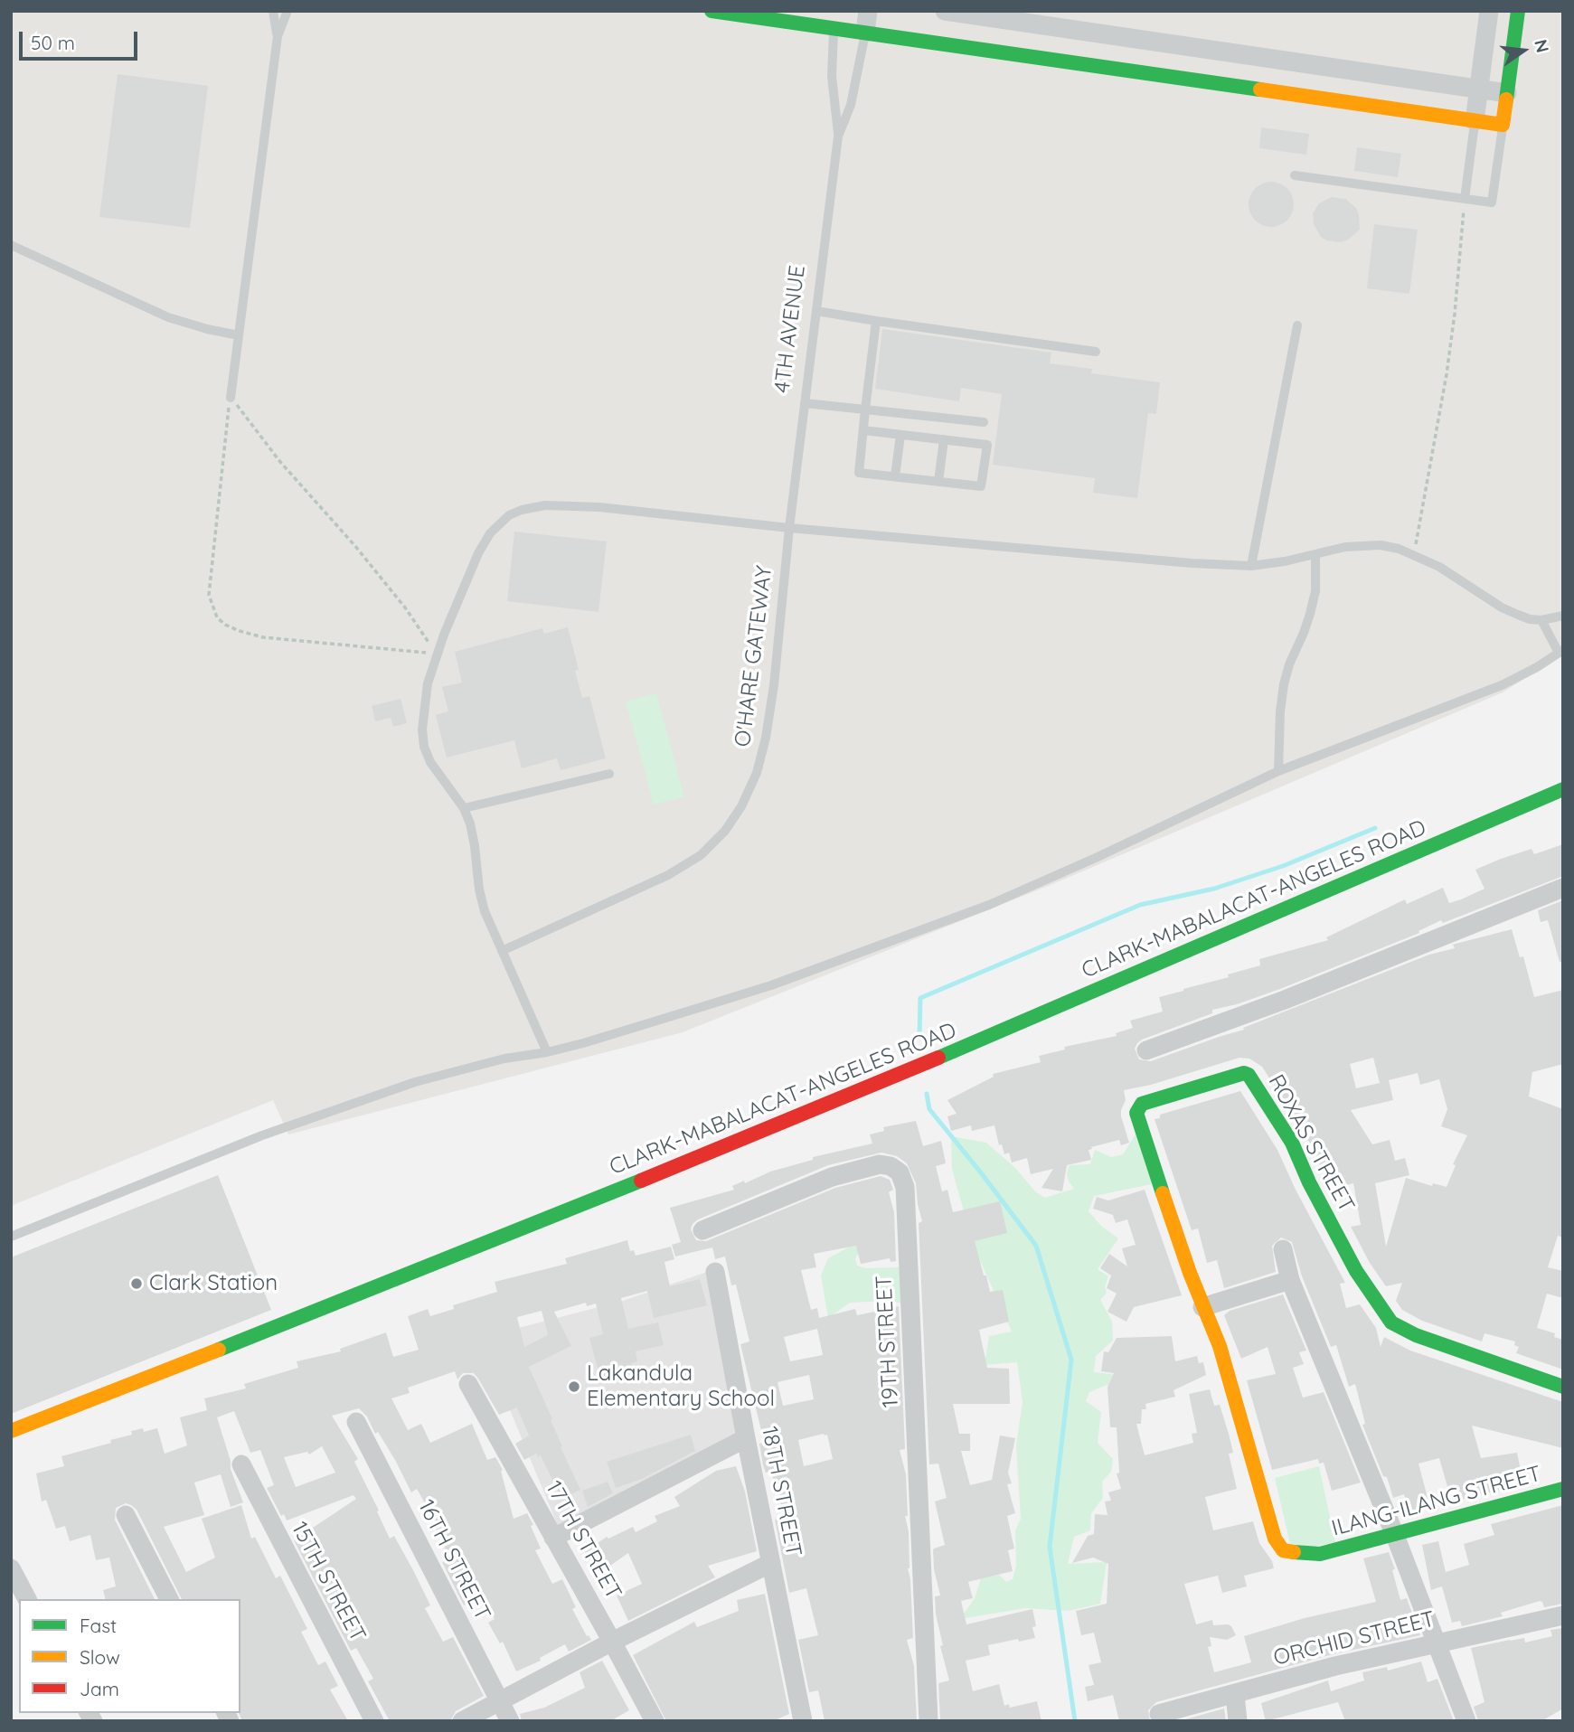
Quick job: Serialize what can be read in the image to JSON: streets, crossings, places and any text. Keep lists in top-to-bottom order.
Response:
{
  "streets": {
    "street": [
      "4TH AVENUE",
      "CLARK-MABALACAT-ANGELES ROAD",
      "ROXAS STREET",
      "19TH STREET",
      "18TH STREET",
      "ILANG-ILANG STREET",
      "17TH STREET",
      "16TH STREET",
      "15TH STREET",
      "ORCHID STREET"
    ],
    "lane": ["O'HARE GATEWAY"]
  },
  "crossings": [
    ["4TH AVENUE", "O'HARE GATEWAY"],
    ["ROXAS STREET", "ILANG-ILANG STREET"]
  ],
  "places": ["Clark Station", "Lakandula Elementary School"],
  "legend": ["Fast", "Slow", "Jam"],
  "scale_bar": "50 m",
  "north": "right"
}
